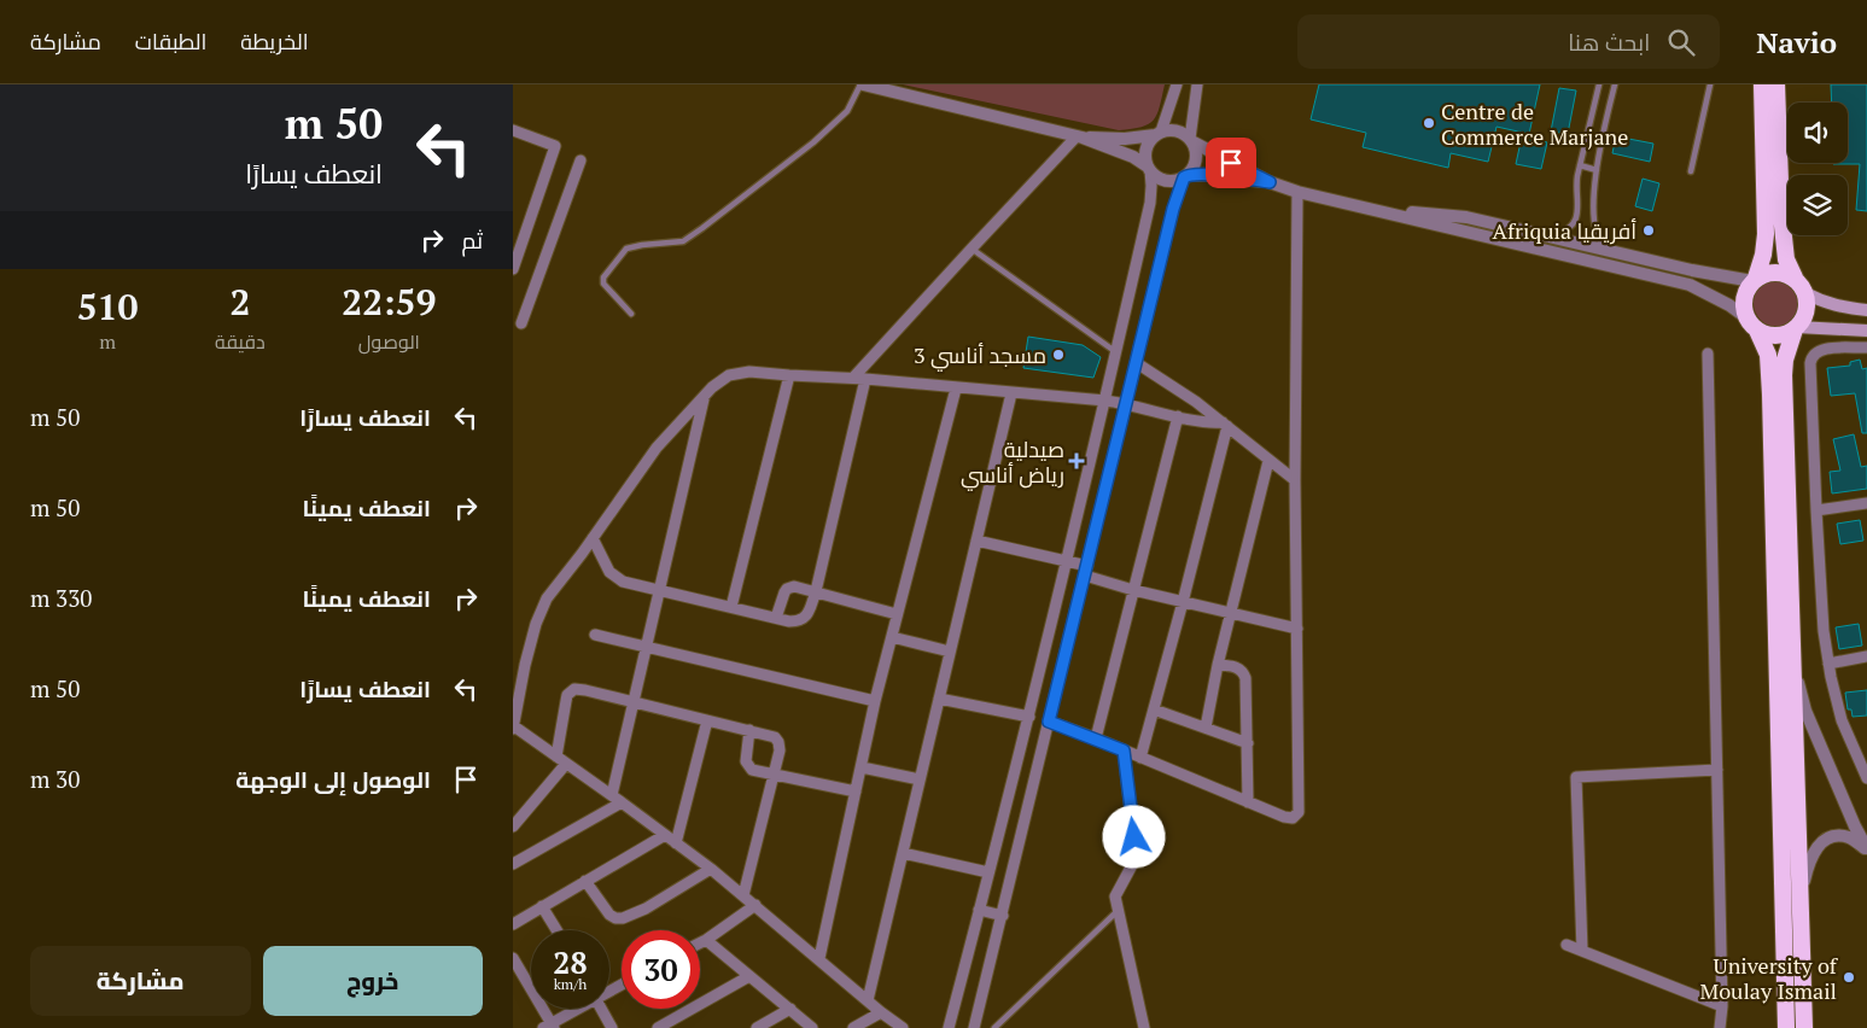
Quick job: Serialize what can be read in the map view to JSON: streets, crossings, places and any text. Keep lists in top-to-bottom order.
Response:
{
  "places": {
    "other": [
      "Centre de Commerce Marjane",
      "Afriquia أفريقيا",
      "مسجد أناسي 3",
      "University of Moulay Ismail"
    ],
    "health": ["صيدلية رياض أناسي"]
  },
  "page": {
    "header": "Navio",
    "search": "ابحث هنا",
    "nav": ["الخريطة", "الطبقات", "مشاركة"],
    "turn": ["50 m", "انعطف يسارًا"],
    "then": "ثم",
    "eta": [
      "22:59",
      "الوصول",
      "2",
      "دقيقة",
      "510",
      "m"
    ],
    "list": [
      {
        "name": "انعطف يسارًا",
        "value": "50 m"
      },
      {
        "name": "انعطف يمينًا",
        "value": "50 m"
      },
      {
        "name": "انعطف يمينًا",
        "value": "330 m"
      },
      {
        "name": "انعطف يسارًا",
        "value": "50 m"
      },
      {
        "name": "الوصول إلى الوجهة",
        "value": "30 m"
      }
    ],
    "speed": "28 km/h",
    "limit": "30",
    "buttons": ["خروج", "مشاركة"]
  }
}
